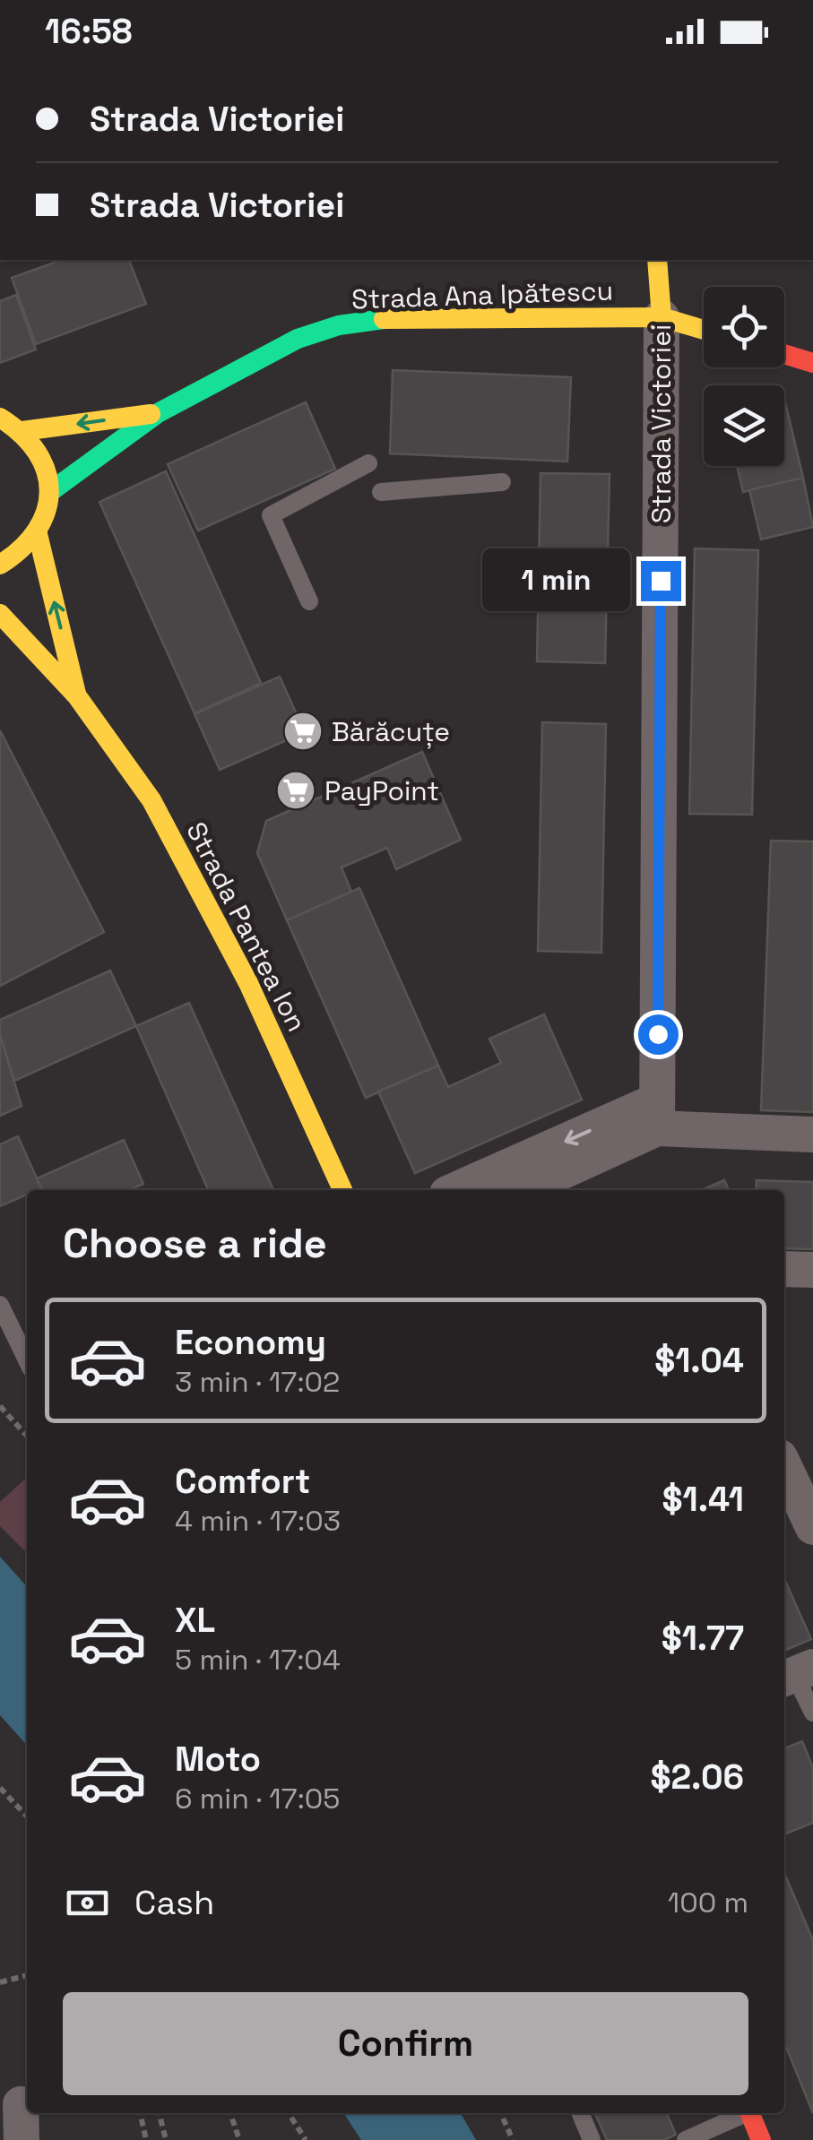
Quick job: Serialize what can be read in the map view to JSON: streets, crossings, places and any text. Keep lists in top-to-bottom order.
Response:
{
  "streets": {
    "main road": ["Strada Ana Ipătescu", "Strada Victoriei", "Strada Pantea Ion"]
  },
  "crossings": [
    ["Strada Ana Ipătescu", "Strada Victoriei"]
  ],
  "places": {
    "supermarket": ["Bărăcuțe", "PayPoint"]
  },
  "page": {
    "status": "16:58",
    "banner": ["Strada Victoriei", "Strada Victoriei"],
    "bubble": "1 min",
    "heading": "Choose a ride",
    "list": [
      {
        "name": "Economy",
        "note": "3 min · 17:02",
        "value": "$1.04"
      },
      {
        "name": "Comfort",
        "note": "4 min · 17:03",
        "value": "$1.41"
      },
      {
        "name": "XL",
        "note": "5 min · 17:04",
        "value": "$1.77"
      },
      {
        "name": "Moto",
        "note": "6 min · 17:05",
        "value": "$2.06"
      }
    ],
    "pay": ["Cash", "100 m"],
    "buttons": "Confirm"
  }
}
